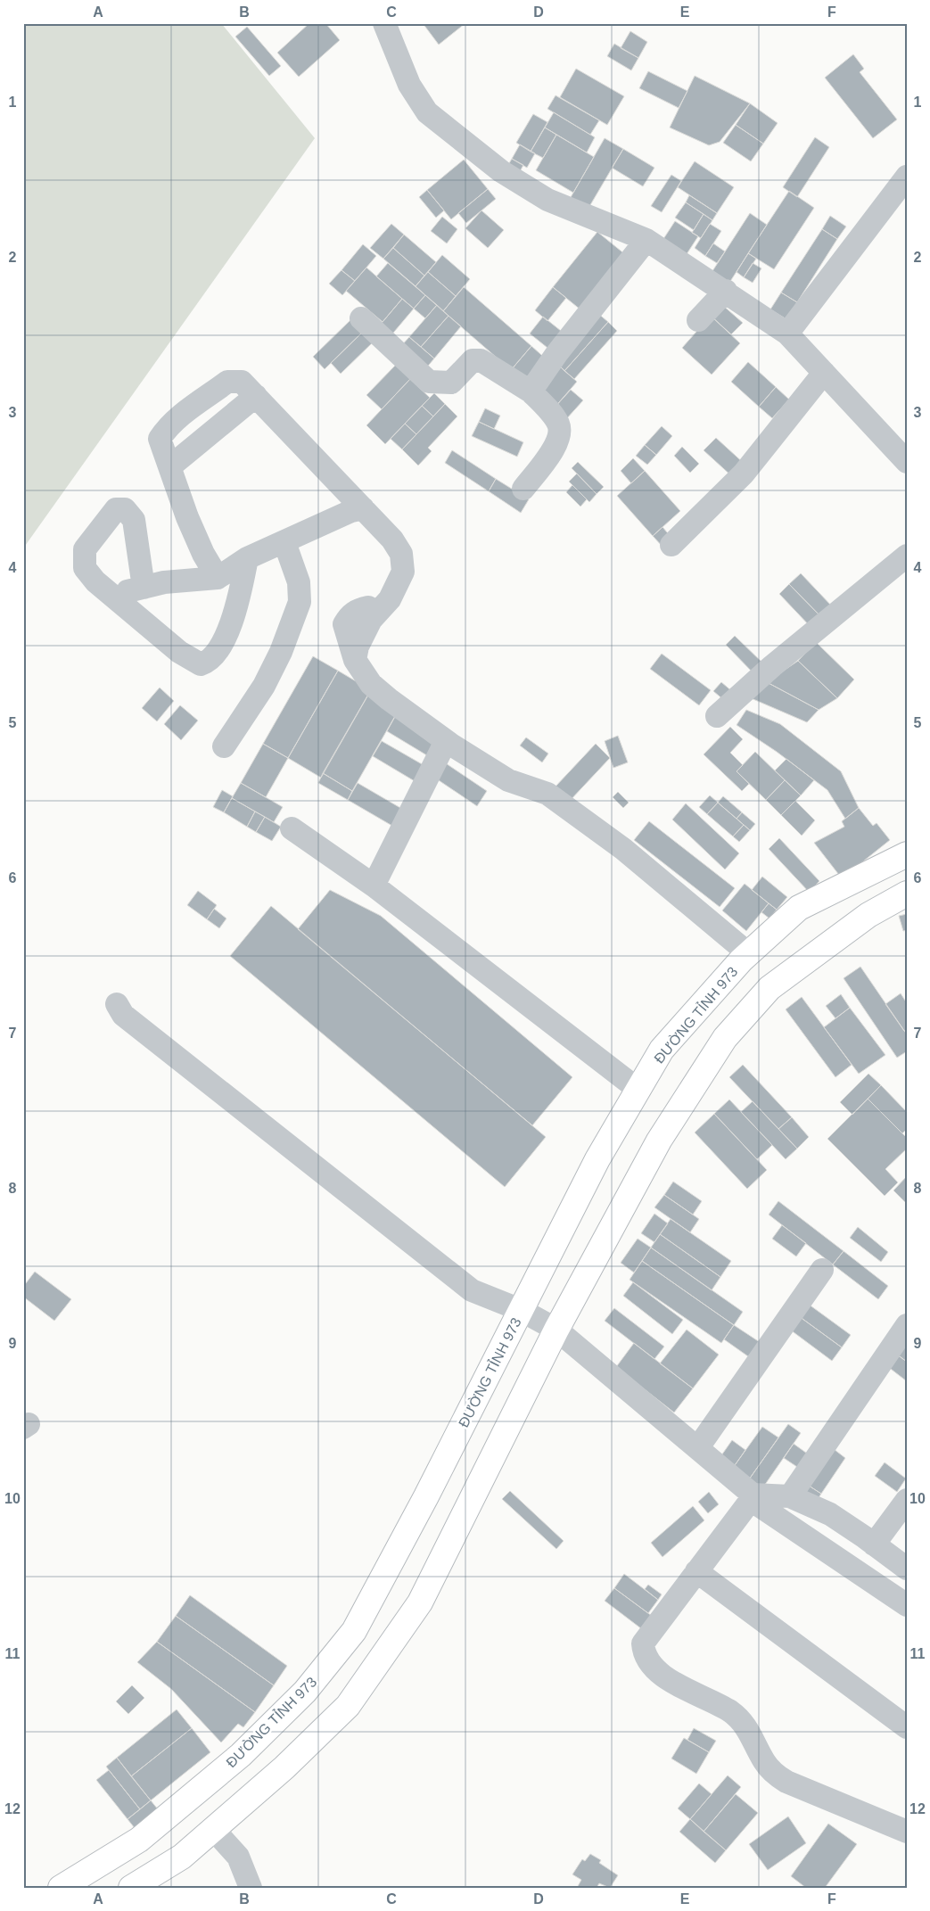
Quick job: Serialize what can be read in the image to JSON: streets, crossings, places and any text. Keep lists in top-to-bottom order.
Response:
{
  "streets": {
    "main road": ["ĐƯỜNG TỈNH 973"]
  },
  "grid": {
    "columns": [
      "A",
      "B",
      "C",
      "D",
      "E",
      "F"
    ],
    "rows": [
      "1",
      "2",
      "3",
      "4",
      "5",
      "6",
      "7",
      "8",
      "9",
      "10",
      "11",
      "12"
    ]
  }
}
